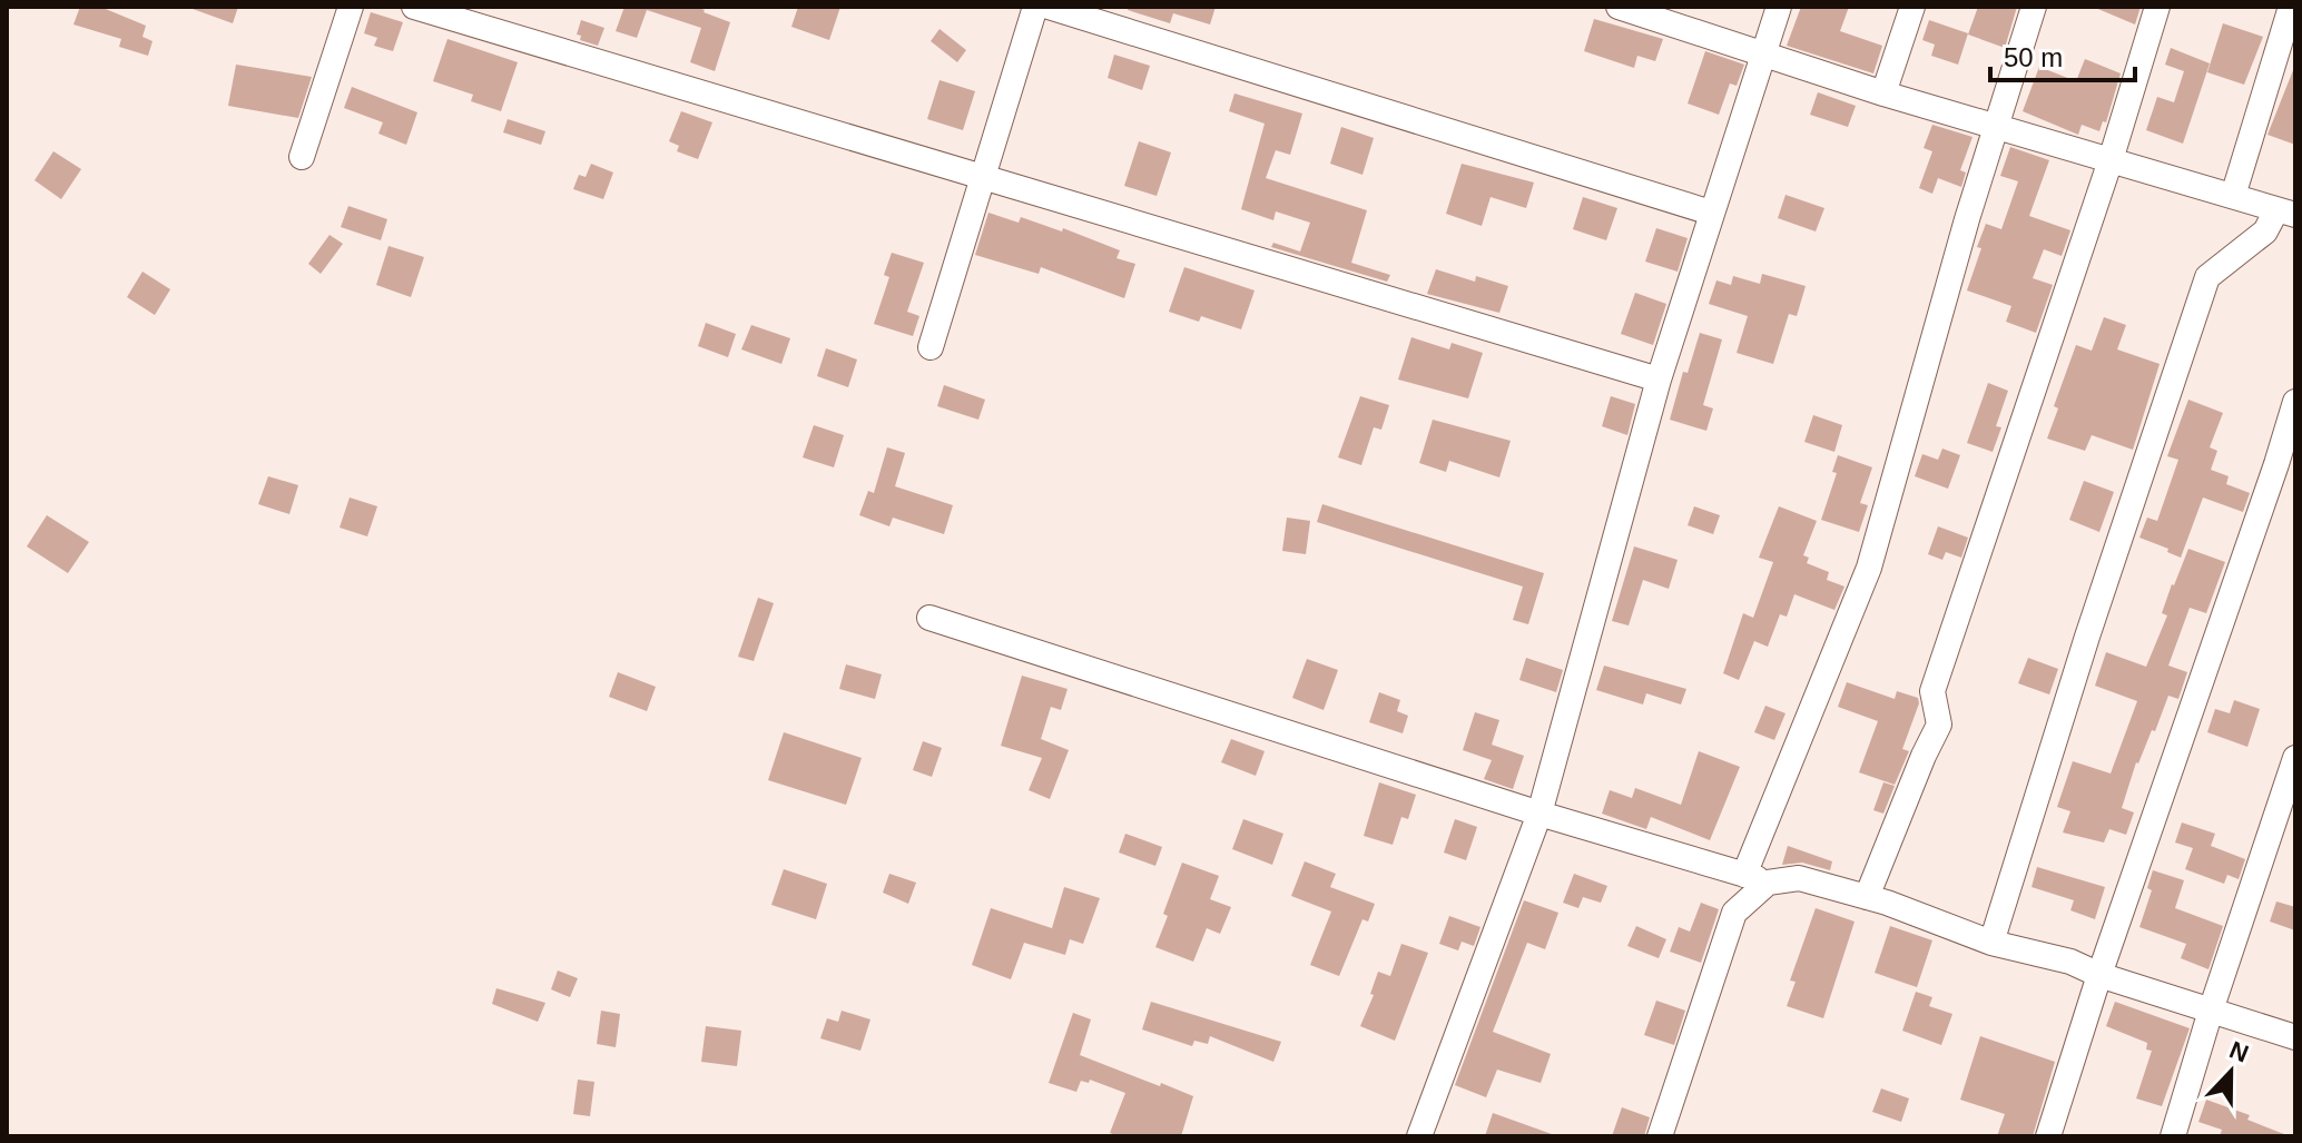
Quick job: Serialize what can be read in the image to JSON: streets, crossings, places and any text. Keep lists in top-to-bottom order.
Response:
{
  "scale_bar": "50 m",
  "north": "top"
}
